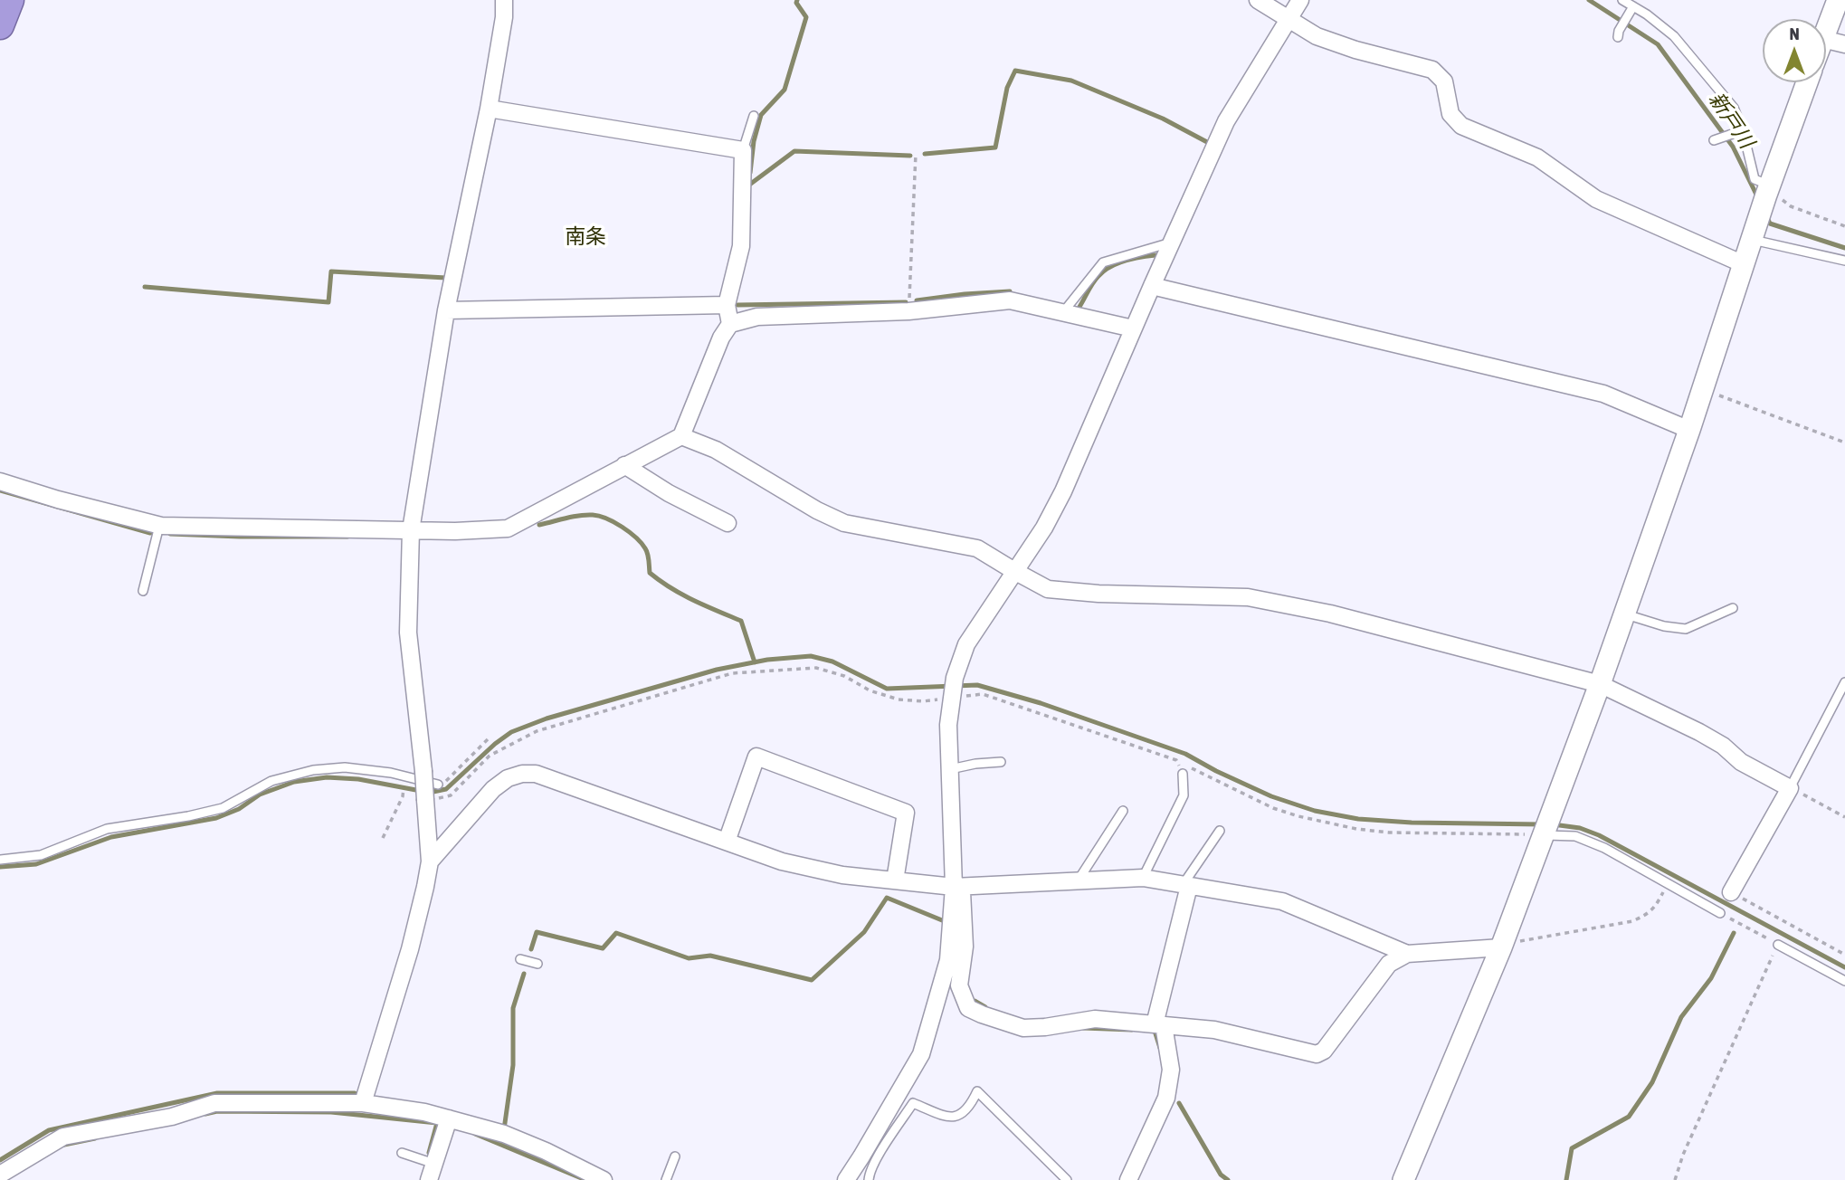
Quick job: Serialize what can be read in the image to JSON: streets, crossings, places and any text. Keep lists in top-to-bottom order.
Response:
{
  "districts": ["南条"],
  "water": ["新戸川"],
  "north": "top"
}
